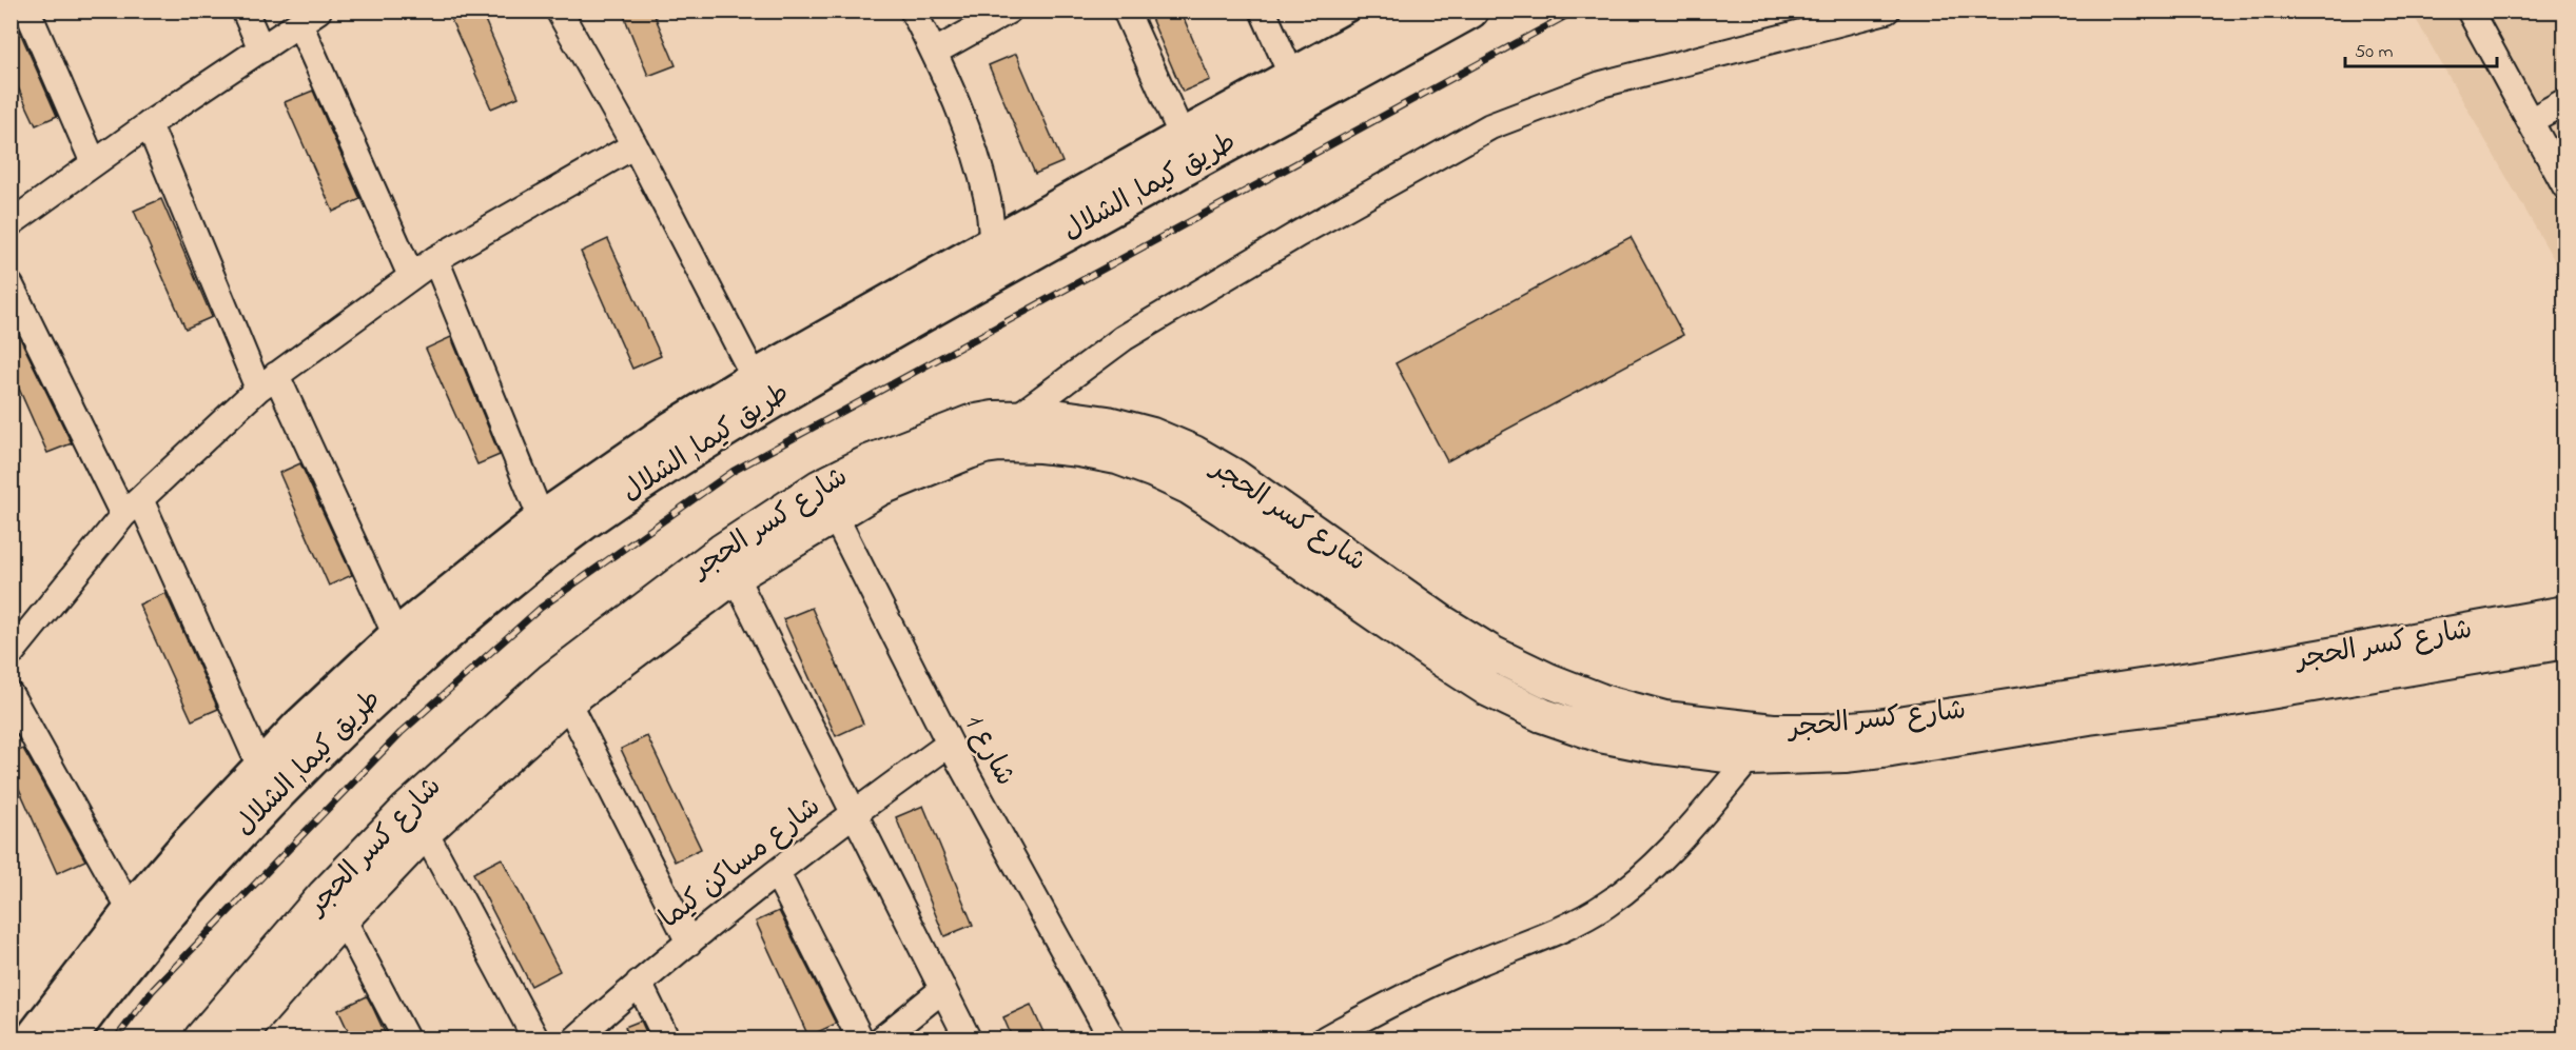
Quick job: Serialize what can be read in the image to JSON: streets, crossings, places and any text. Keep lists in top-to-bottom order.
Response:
{
  "streets": {
    "highway": ["طريق كيما, الشلال"],
    "main road": ["شارع كسر الحجر"],
    "street": ["شارع 1", "شارع مساكن كيما"]
  },
  "crossings": [
    ["شارع كسر الحجر", "شارع 1"],
    ["شارع 1", "شارع مساكن كيما"]
  ],
  "scale_bar": "50 m"
}
